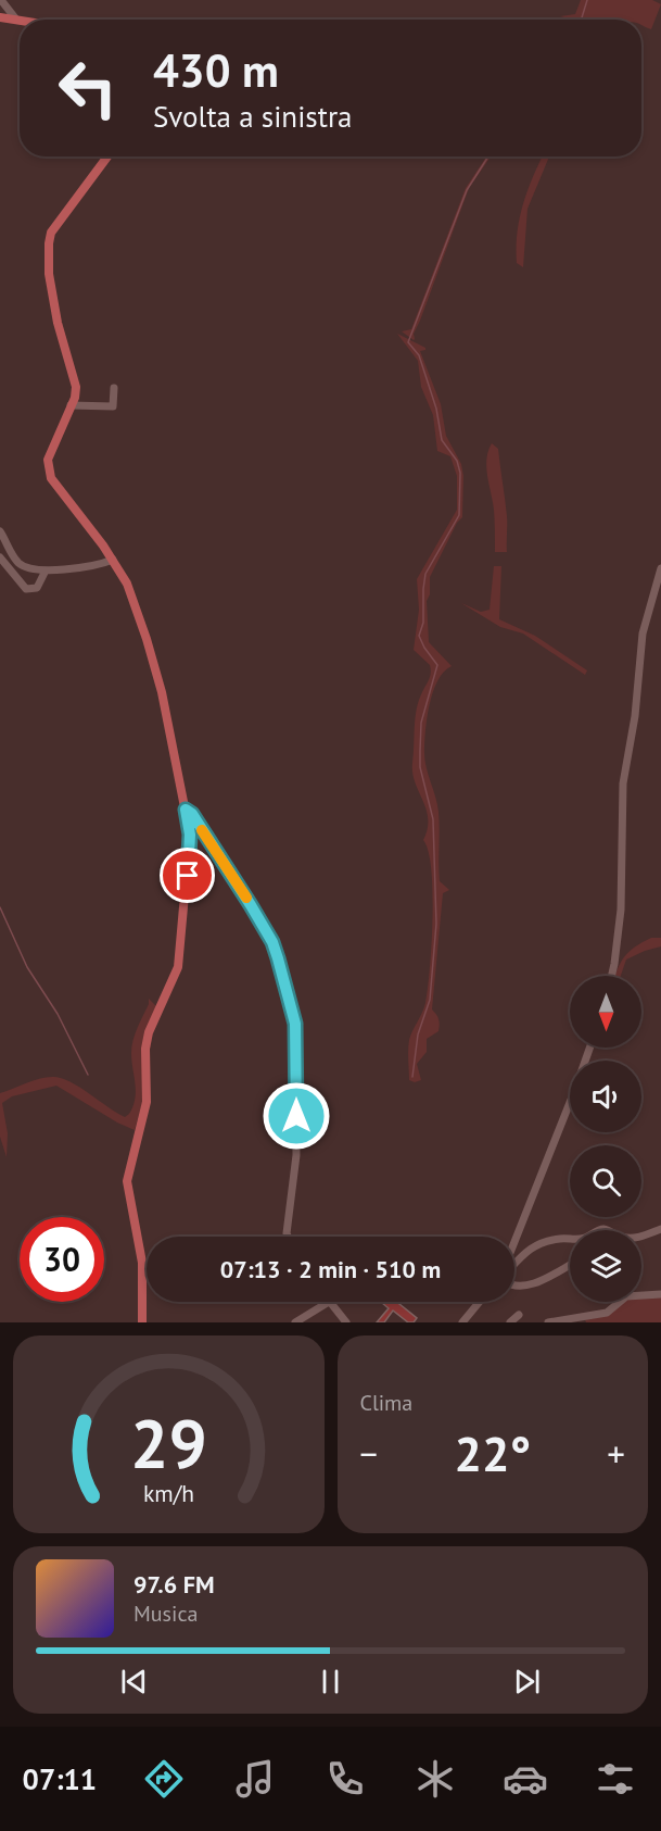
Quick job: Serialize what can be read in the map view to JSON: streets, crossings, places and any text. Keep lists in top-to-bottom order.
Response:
{
  "north": "bottom",
  "page": {
    "turn": ["430 m", "Svolta a sinistra"],
    "limit": "30",
    "trip": "07:13 · 2 min · 510 m",
    "tile": "Clima",
    "heat": ["−", "22°", "+"],
    "song": ["97.6 FM", "Musica"],
    "tabs": "07:11",
    "gauge": ["29", "km/h"]
  }
}
